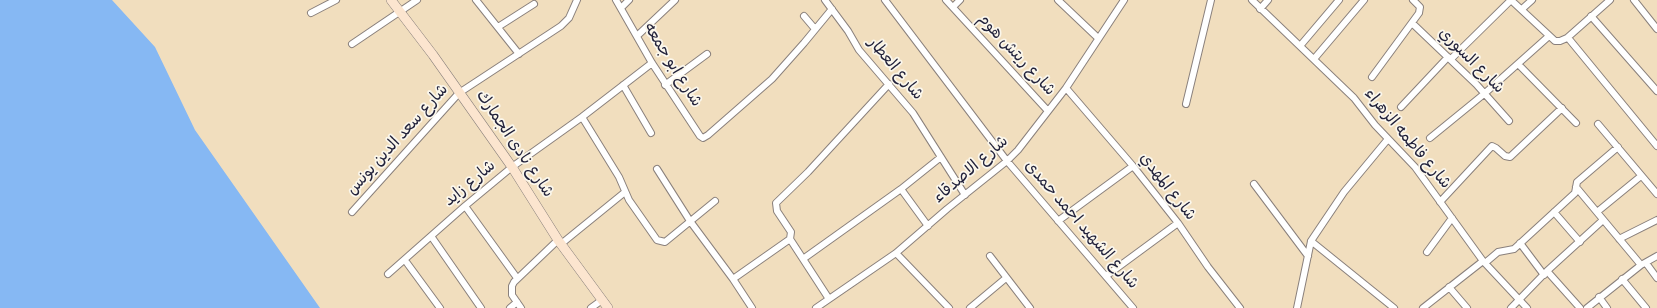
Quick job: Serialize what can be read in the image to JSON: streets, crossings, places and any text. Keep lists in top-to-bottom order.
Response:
{
  "streets": {
    "street": [
      "شارع ريتش هوم",
      "شارع السوري",
      "شارع ابو جمعه",
      "شارع العطار",
      "شارع فاطمه الزهراء",
      "شارع سعد الدين يونس",
      "شارع نادى الجمارك",
      "شارع الاصدقاء",
      "شارع زايد",
      "شارع المهدي",
      "شارع الشهيد احمد حمدى"
    ]
  },
  "crossings": [
    ["شارع ريتش هوم", "شارع الاصدقاء"],
    ["شارع ابو جمعه", "شارع زايد"],
    ["شارع العطار", "شارع الاصدقاء"],
    ["شارع سعد الدين يونس", "شارع نادى الجمارك"],
    ["شارع نادى الجمارك", "شارع زايد"],
    ["شارع الاصدقاء", "شارع المهدي"],
    ["شارع الاصدقاء", "شارع الشهيد احمد حمدى"]
  ]
}
